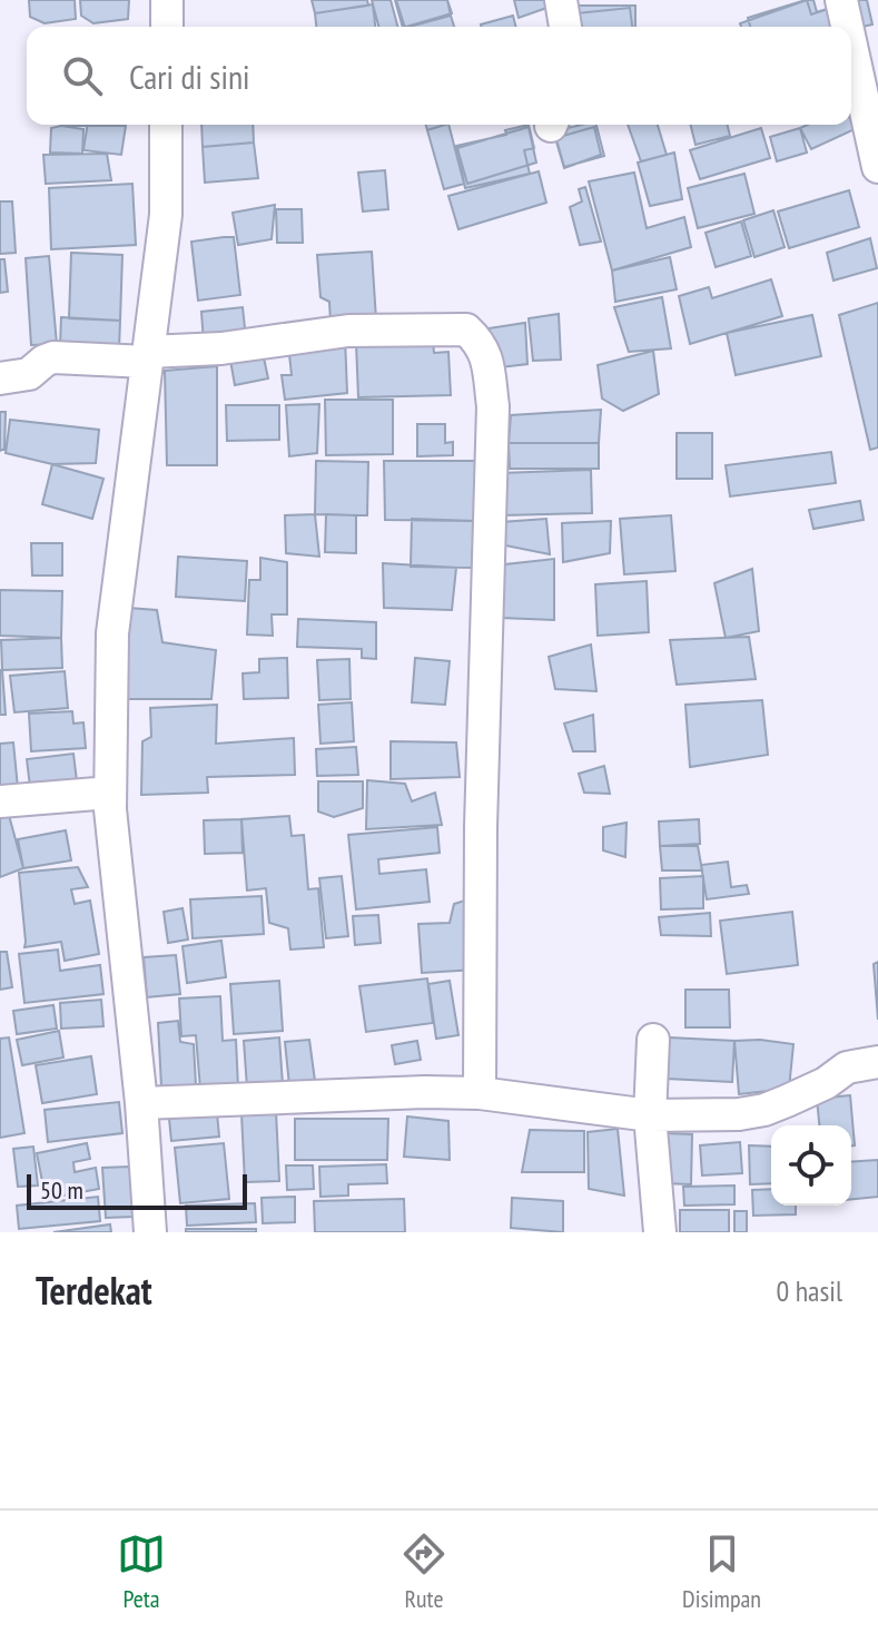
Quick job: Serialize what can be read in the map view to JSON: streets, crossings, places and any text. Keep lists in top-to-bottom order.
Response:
{
  "scale_bar": "50 m",
  "page": {
    "search": "Cari di sini",
    "scale": "50 m",
    "heading": ["Terdekat", "0 hasil"],
    "nav": ["Peta", "Rute", "Disimpan"]
  }
}
